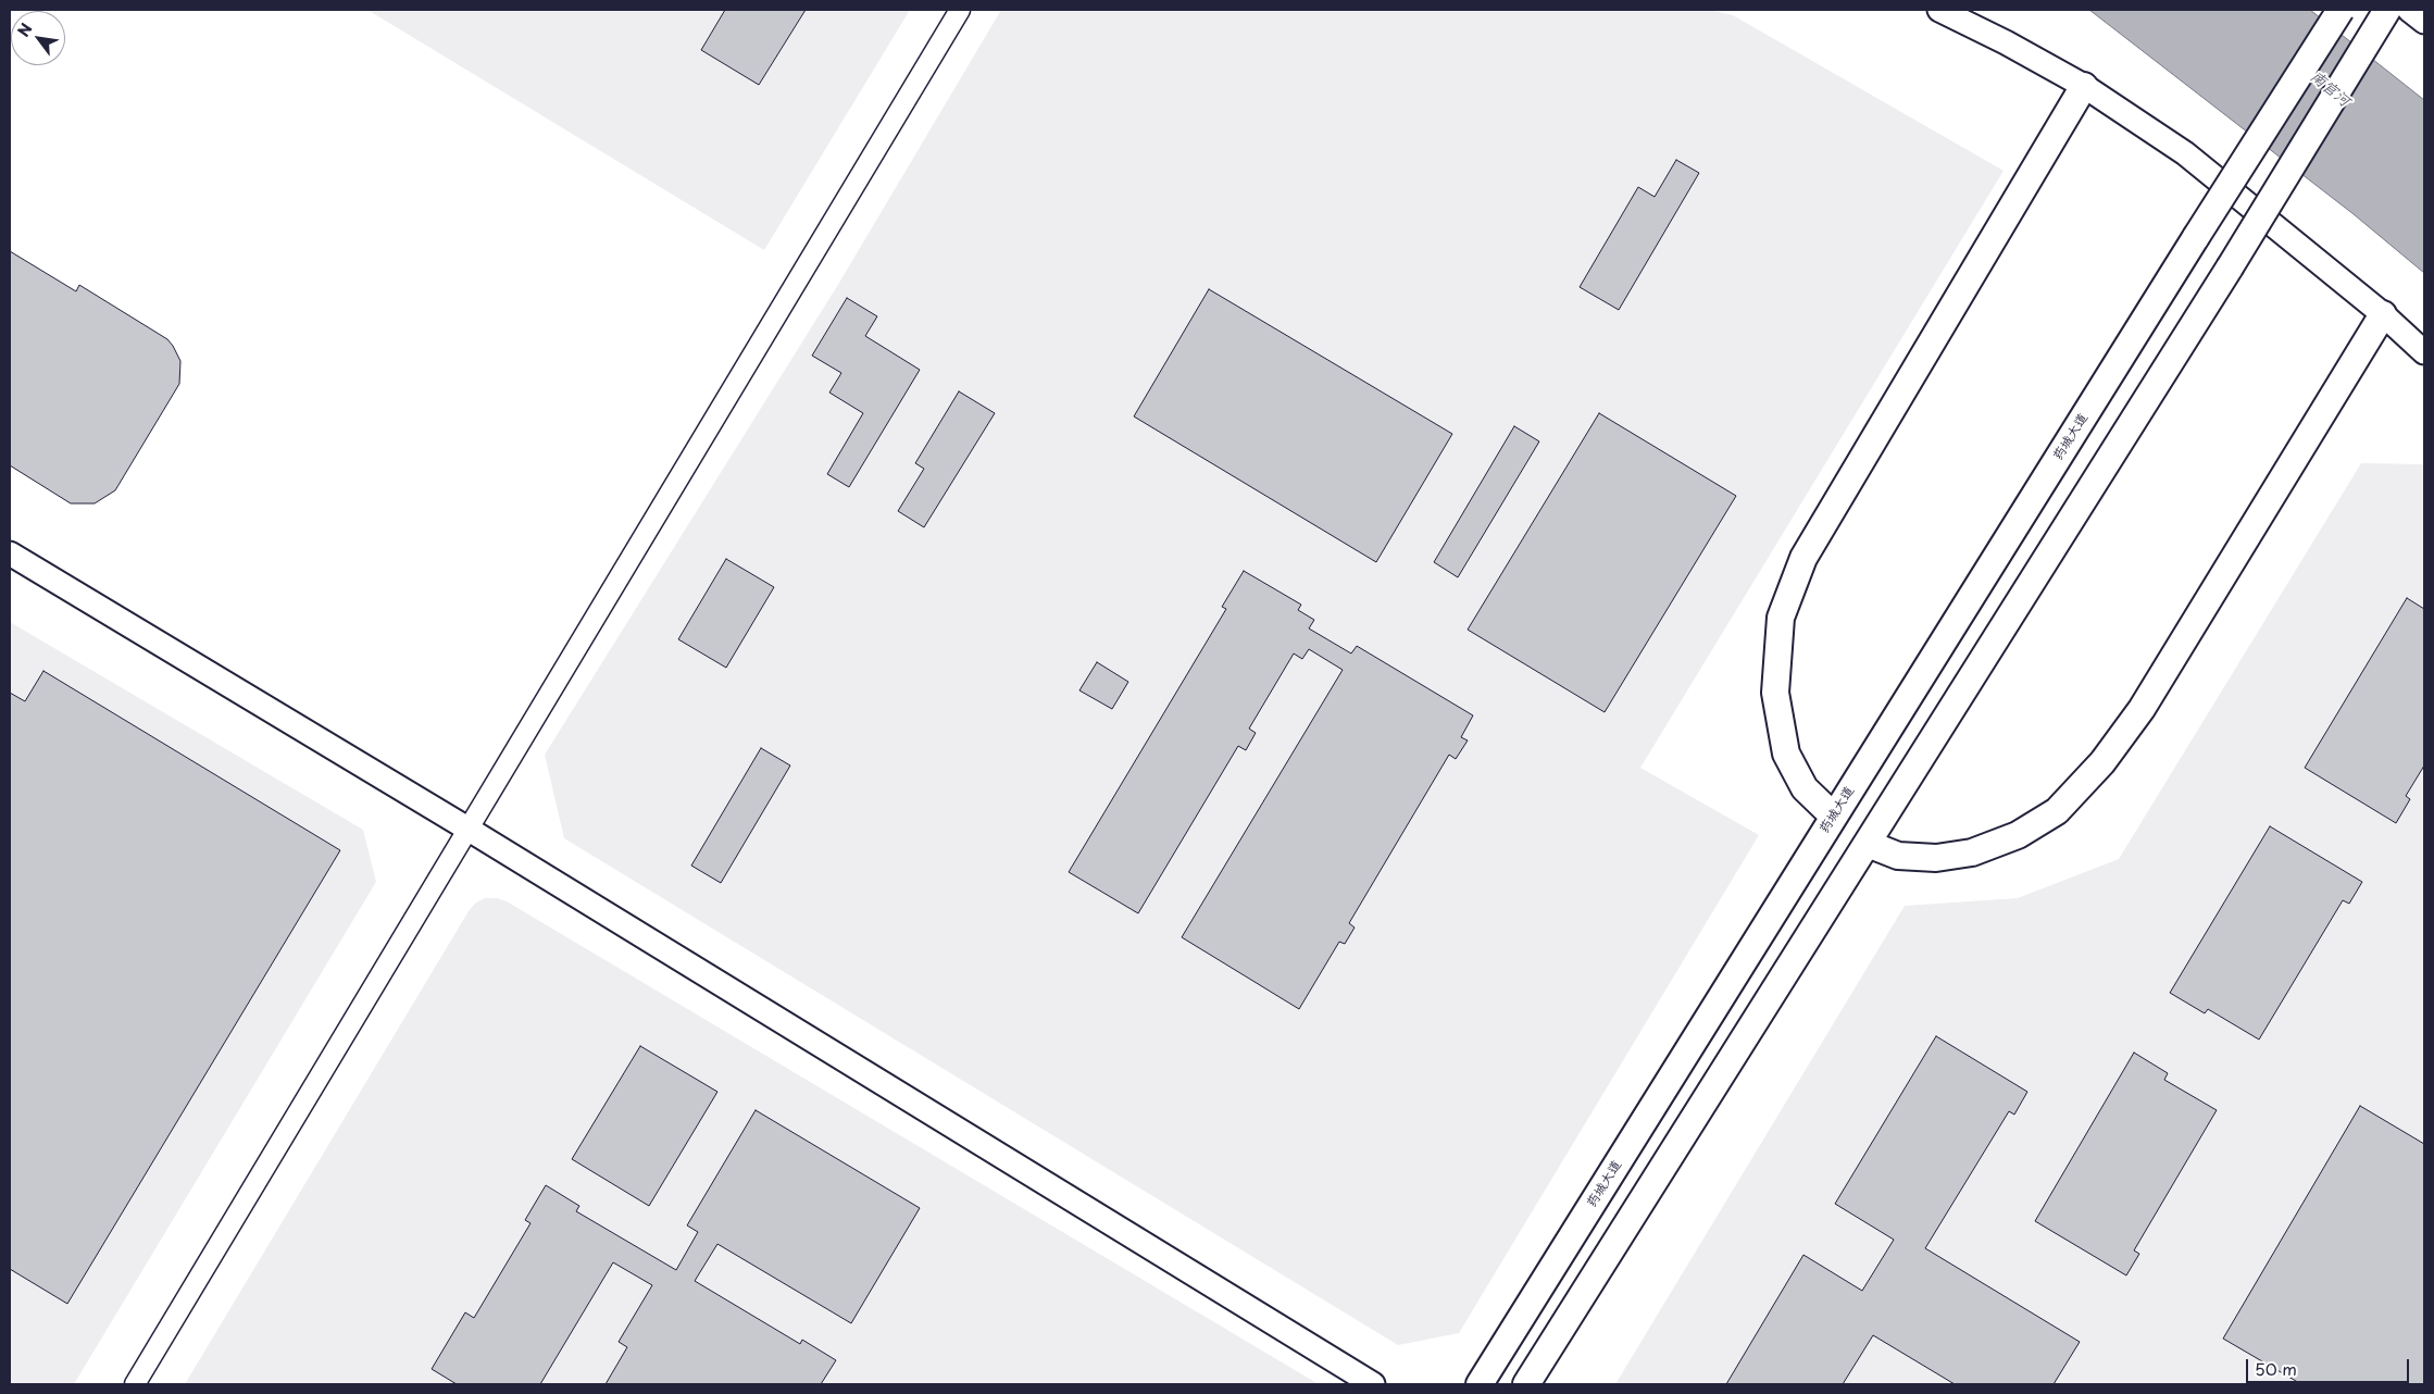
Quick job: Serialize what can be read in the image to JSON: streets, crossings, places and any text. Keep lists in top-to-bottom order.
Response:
{
  "streets": {
    "main road": ["药城大道"]
  },
  "water": ["南官河"],
  "scale_bar": "50 m",
  "north": "top left"
}
